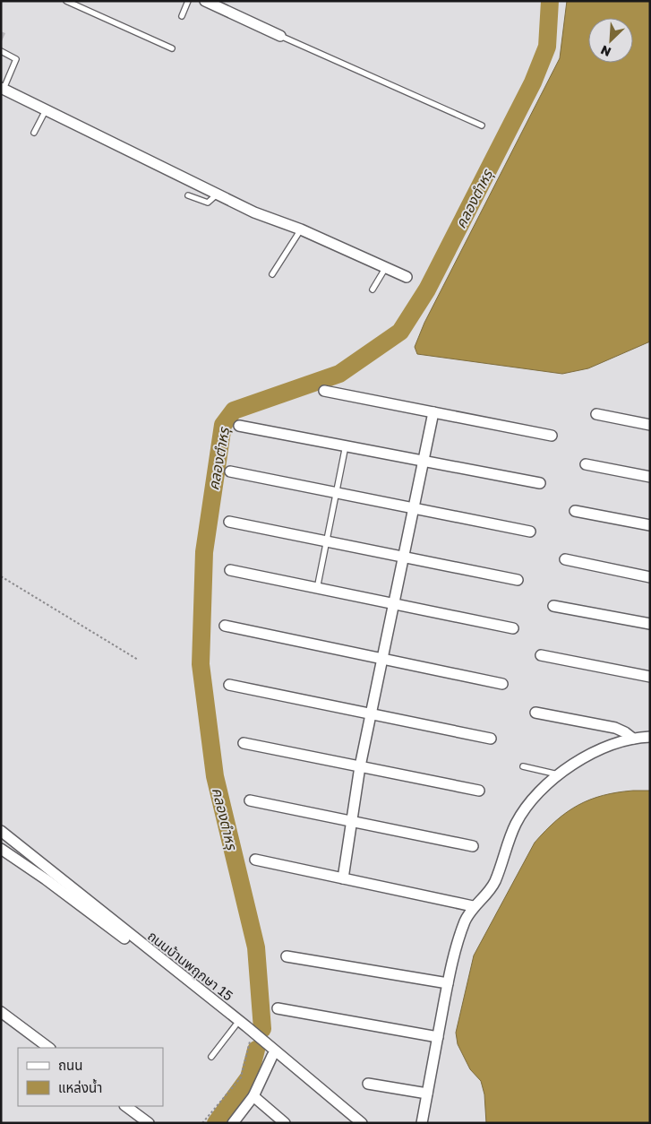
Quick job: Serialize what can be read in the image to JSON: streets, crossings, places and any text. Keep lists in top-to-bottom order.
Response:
{
  "streets": {
    "street": ["ถนนบ้านพฤกษา 15"]
  },
  "water": ["คลองตำหรุ"],
  "legend": ["ถนน", "แหล่งน้ำ"],
  "north": "bottom left"
}
